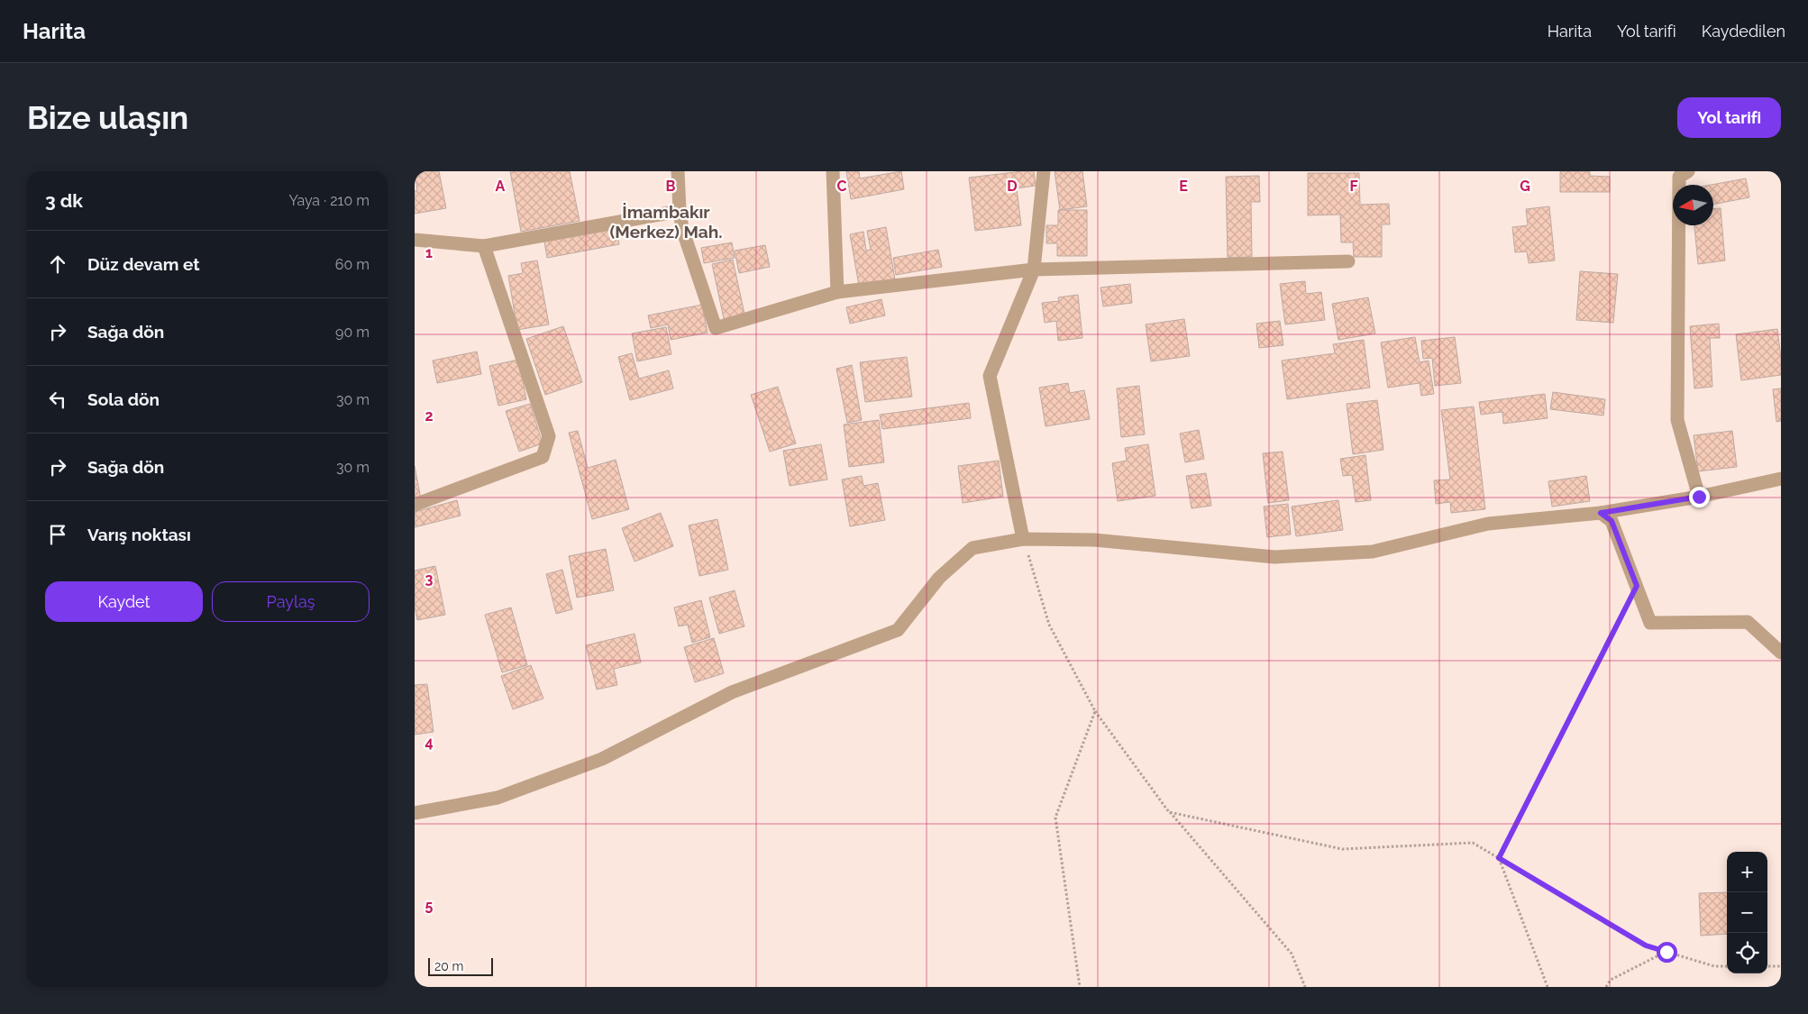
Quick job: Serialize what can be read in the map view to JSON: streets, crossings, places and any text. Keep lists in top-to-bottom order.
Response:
{
  "districts": ["İmambakır (Merkez) Mah."],
  "scale_bar": "20 m",
  "north": "left",
  "page": {
    "header": "Harita",
    "nav": ["Harita", "Yol tarifi", "Kaydedilen"],
    "buttons": [
      "Yol tarifi",
      ["Kaydet", "Paylaş"]
    ],
    "title": "Bize ulaşın",
    "heading": ["3 dk", "Yaya · 210 m"],
    "list": [
      ["Düz devam et", "60 m"],
      ["Sağa dön", "90 m"],
      ["Sola dön", "30 m"],
      ["Sağa dön", "30 m"],
      "Varış noktası"
    ],
    "map_buttons": ["+", "−"],
    "scale": "20 m"
  },
  "grid": {
    "columns": [
      "A",
      "B",
      "C",
      "D",
      "E",
      "F",
      "G"
    ],
    "rows": [
      "1",
      "2",
      "3",
      "4",
      "5"
    ]
  }
}
